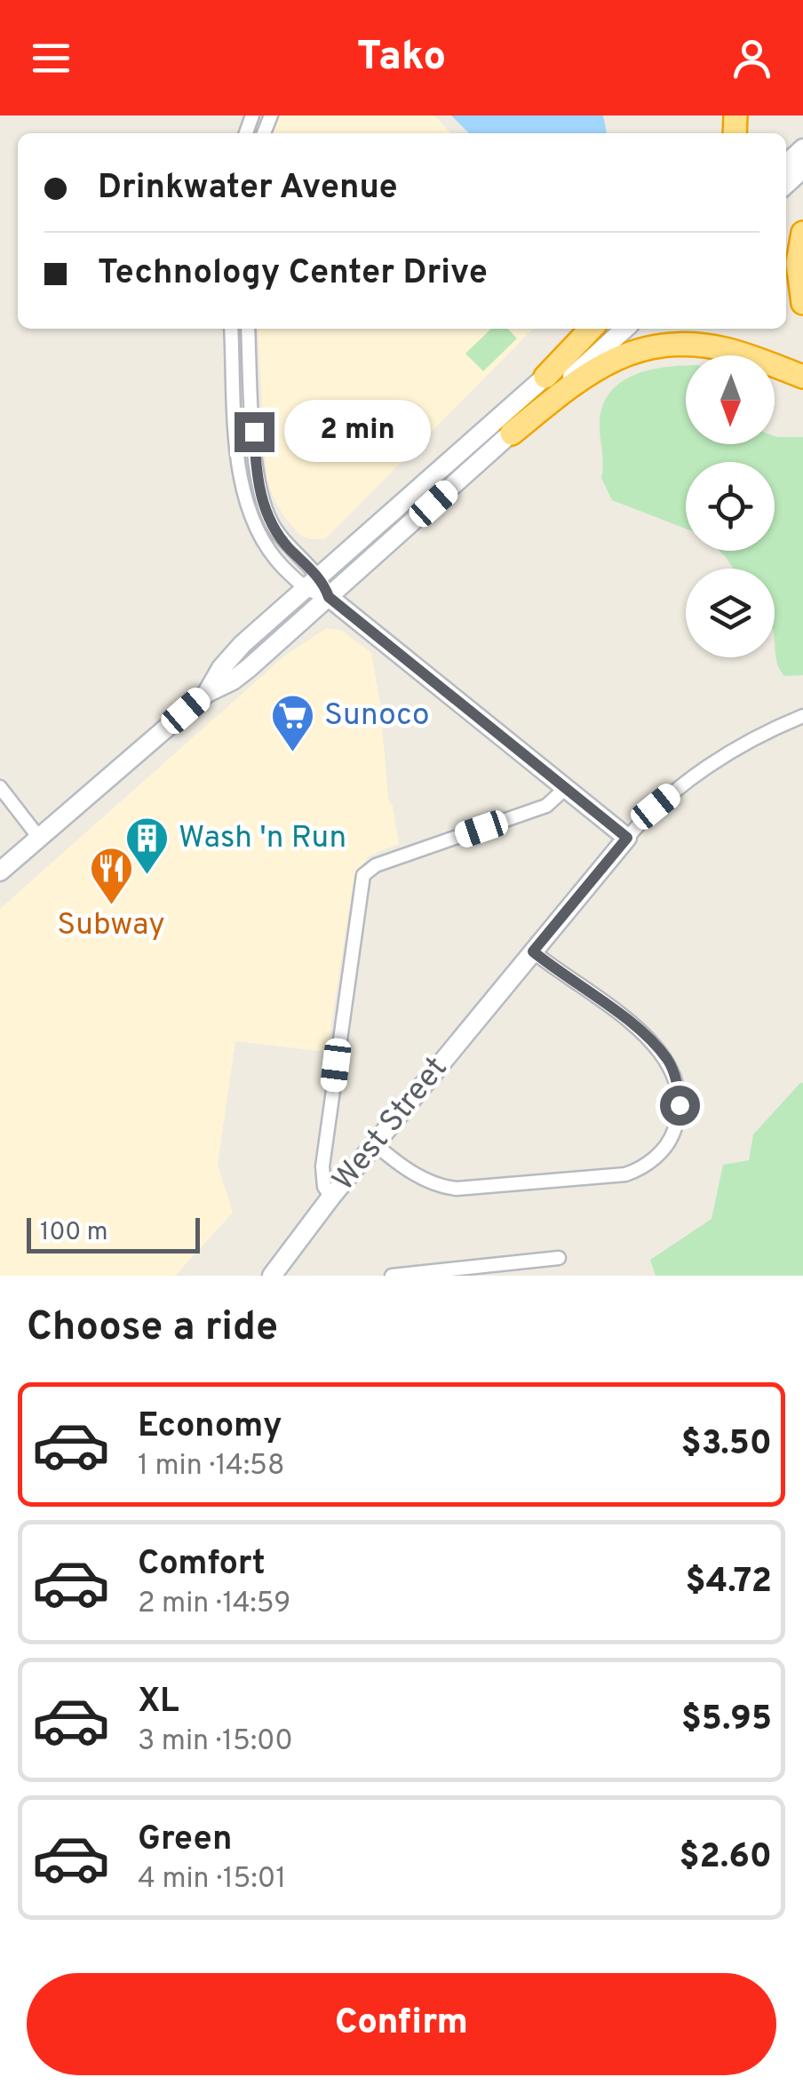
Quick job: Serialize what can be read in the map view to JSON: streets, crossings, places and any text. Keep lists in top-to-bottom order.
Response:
{
  "streets": {
    "main road": ["West Street"]
  },
  "places": {
    "supermarket": ["Sunoco"],
    "building": ["Wash 'n Run"],
    "restaurant": ["Subway"]
  },
  "scale_bar": "100 m",
  "north": "bottom",
  "page": {
    "header": "Tako",
    "banner": ["Drinkwater Avenue", "Technology Center Drive"],
    "bubble": "2 min",
    "scale": "100 m",
    "heading": "Choose a ride",
    "list": [
      {
        "name": "Economy",
        "note": "1 min · 14:58",
        "value": "$3.50"
      },
      {
        "name": "Comfort",
        "note": "2 min · 14:59",
        "value": "$4.72"
      },
      {
        "name": "XL",
        "note": "3 min · 15:00",
        "value": "$5.95"
      },
      {
        "name": "Green",
        "note": "4 min · 15:01",
        "value": "$2.60"
      }
    ],
    "buttons": "Confirm"
  }
}
